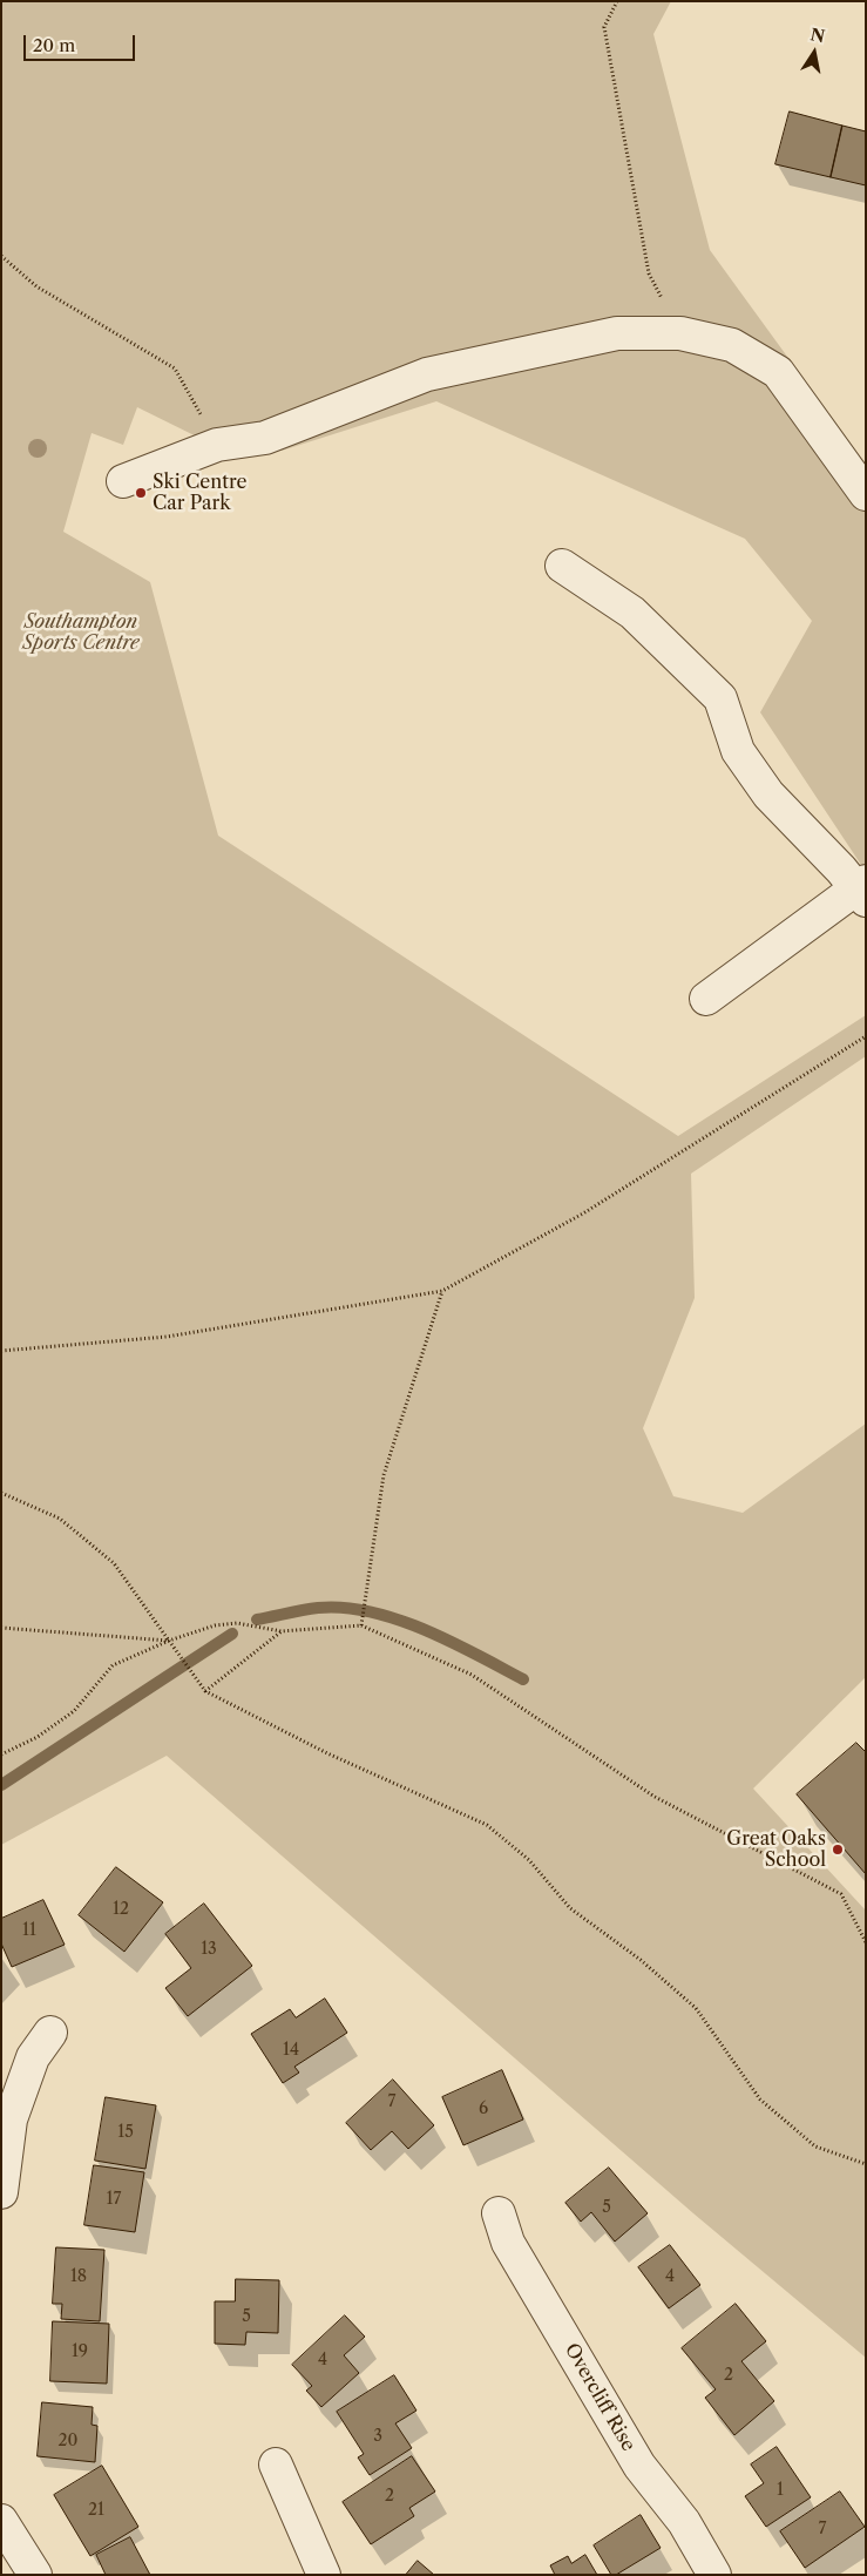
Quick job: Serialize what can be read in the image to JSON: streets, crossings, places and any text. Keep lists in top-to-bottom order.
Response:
{
  "streets": {
    "street": ["Overcliff Rise"]
  },
  "parks": ["Southampton Sports Centre"],
  "places": ["Ski Centre Car Park", "Great Oaks School"],
  "house_numbers": [
    "12",
    "11",
    "13",
    "14",
    "7",
    "6",
    "15",
    "17",
    "5",
    "18",
    "4",
    "5",
    "19",
    "4",
    "2",
    "3",
    "20",
    "1",
    "2",
    "21",
    "7"
  ],
  "scale_bar": "20 m",
  "north": "top"
}
